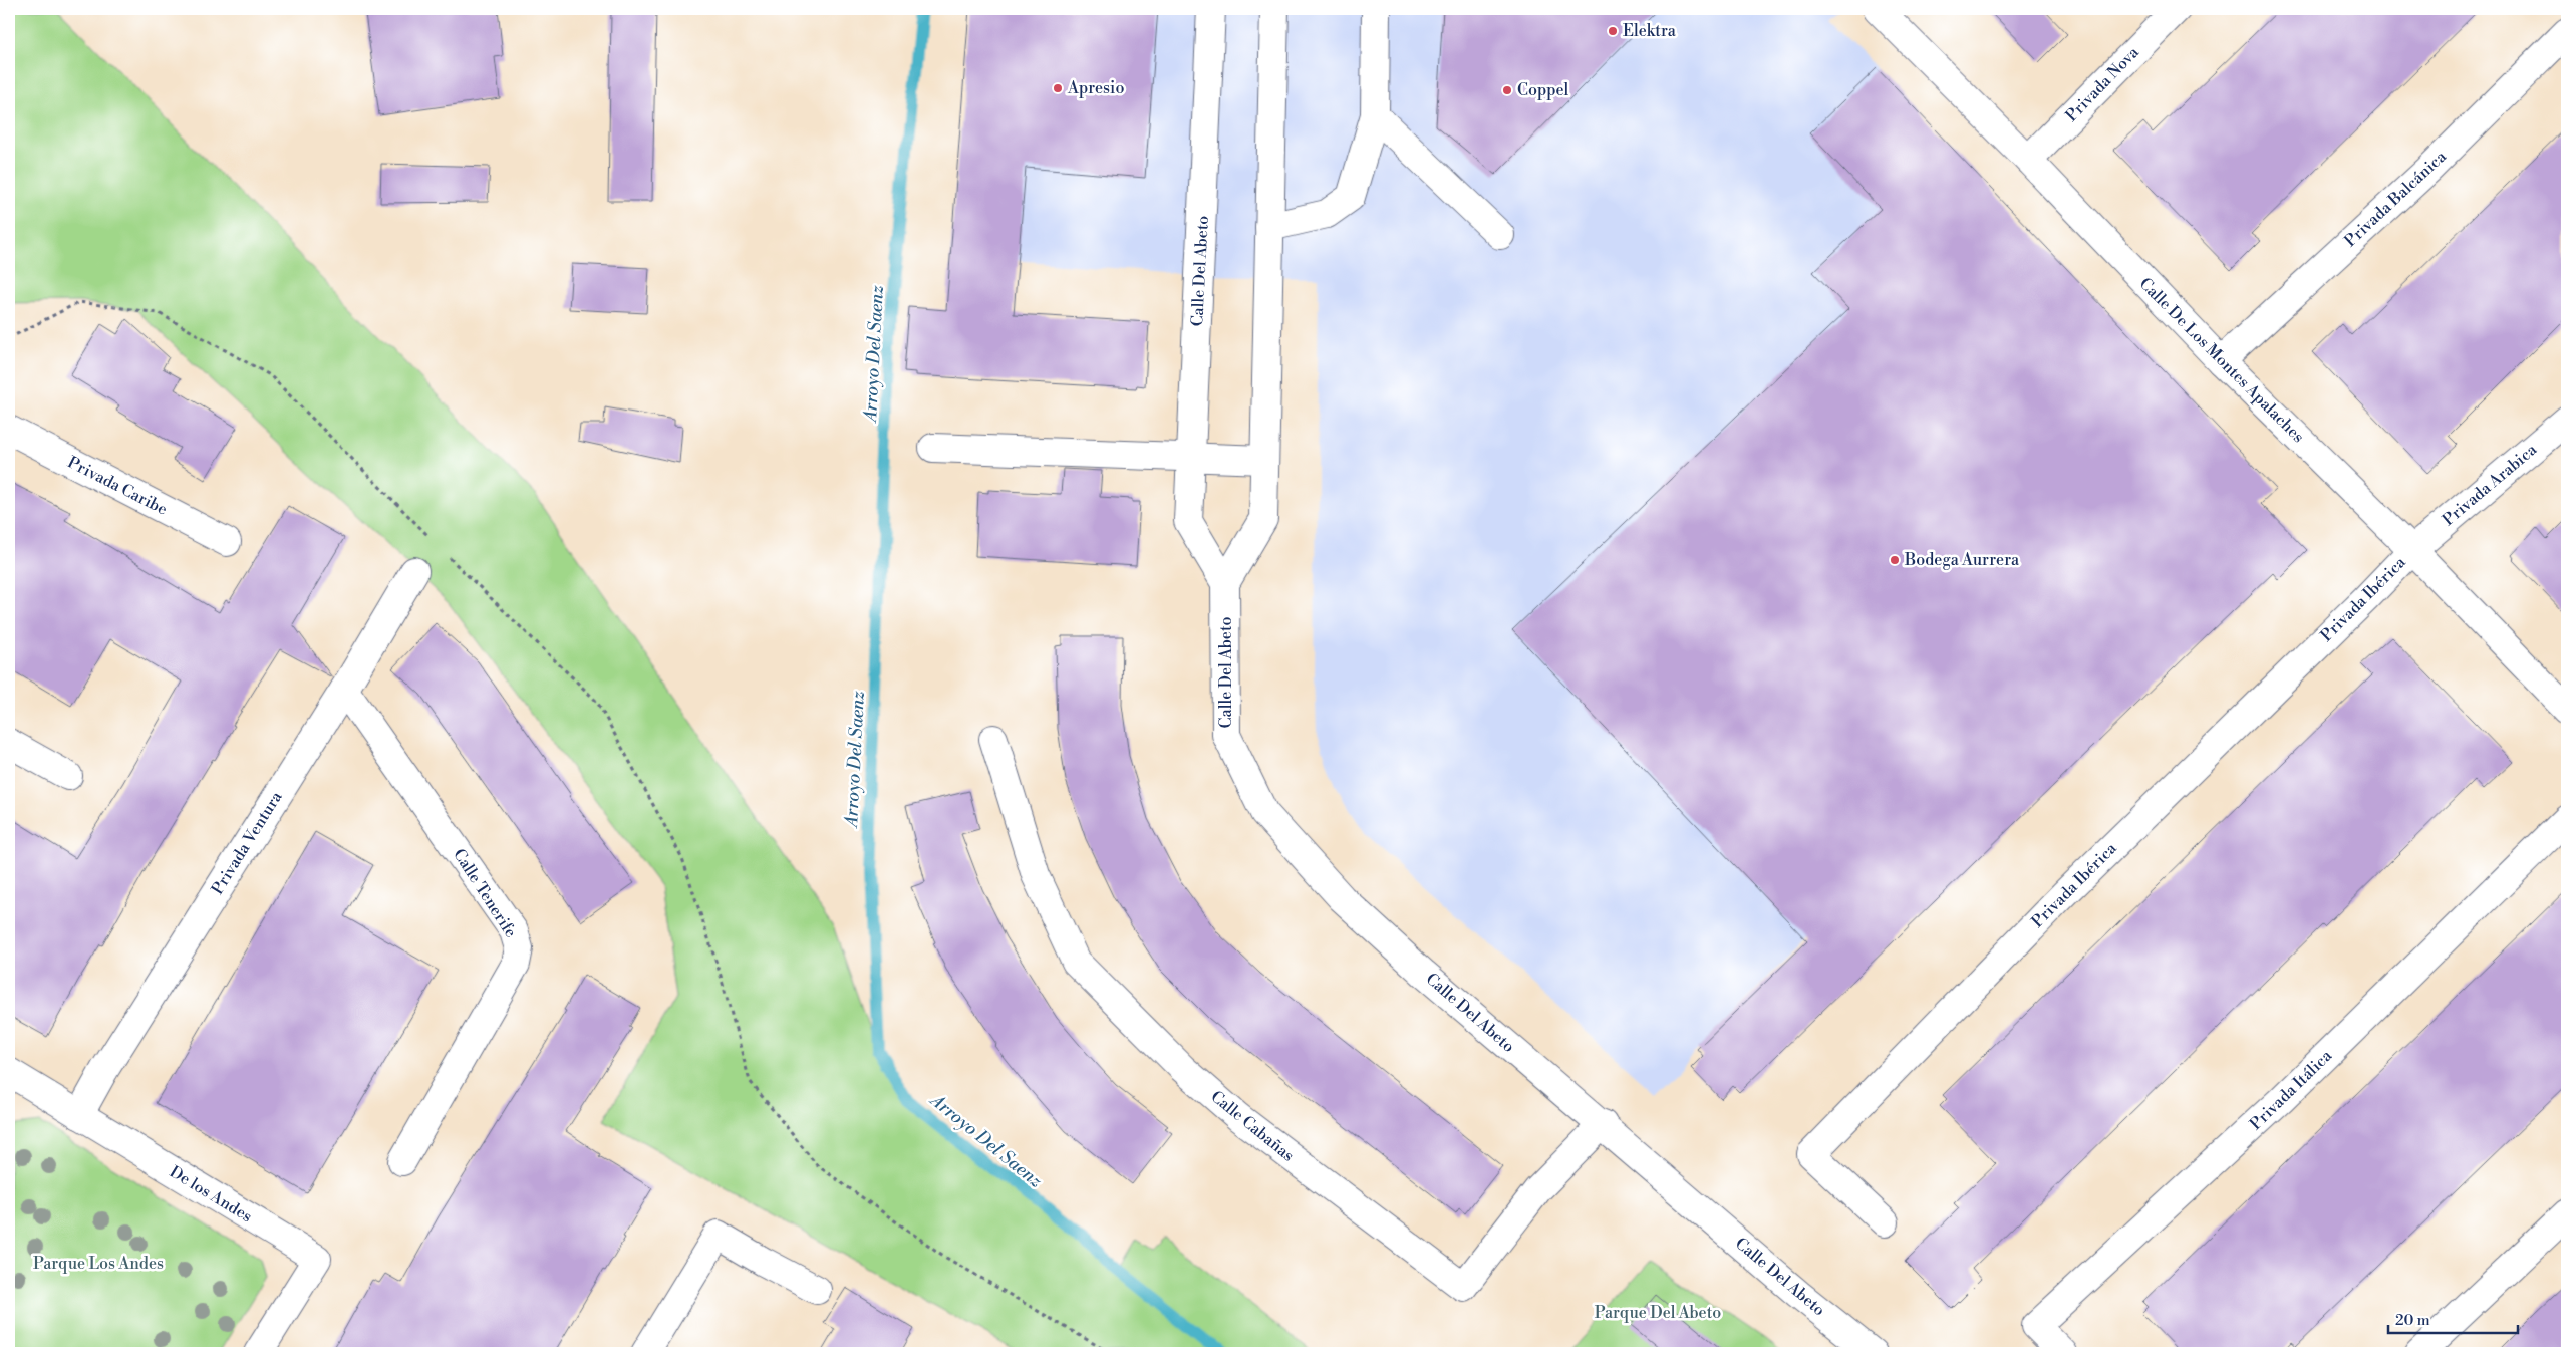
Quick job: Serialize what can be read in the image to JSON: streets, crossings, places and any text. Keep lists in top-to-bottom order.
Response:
{
  "streets": {
    "street": [
      "Privada Nova",
      "Privada Balcánica",
      "Calle Del Abeto",
      "Calle De Los Montes Apalaches",
      "Privada Arabica",
      "Privada Caribe",
      "Privada Ibérica",
      "Privada Ventura",
      "Calle Tenerife",
      "Privada Itálica",
      "Calle Cabañas",
      "De los Andes"
    ]
  },
  "crossings": [
    ["Privada Nova", "Calle De Los Montes Apalaches"],
    ["Privada Balcánica", "Calle De Los Montes Apalaches"],
    ["Calle Del Abeto", "Calle Cabañas"],
    ["Calle De Los Montes Apalaches", "Privada Arabica"],
    ["Calle De Los Montes Apalaches", "Privada Ibérica"],
    ["Privada Arabica", "Privada Ibérica"],
    ["Privada Ventura", "Calle Tenerife"],
    ["Privada Ventura", "De los Andes"]
  ],
  "water": ["Arroyo Del Saenz"],
  "parks": ["Parque Los Andes", "Parque Del Abeto"],
  "places": [
    "Elektra",
    "Apresio",
    "Coppel",
    "Bodega Aurrera"
  ],
  "scale_bar": "20 m"
}
